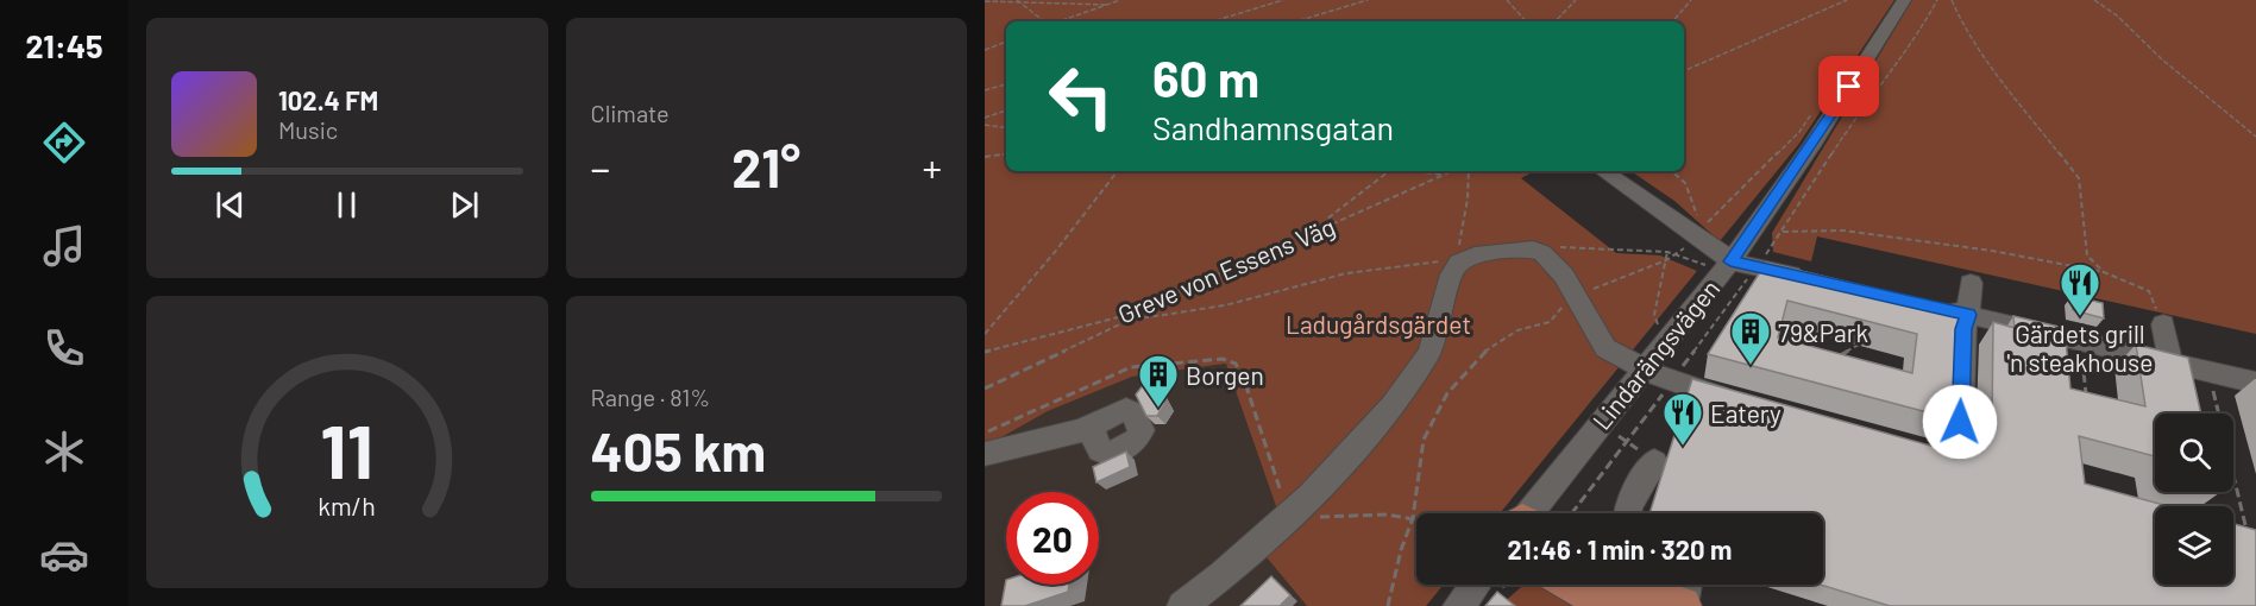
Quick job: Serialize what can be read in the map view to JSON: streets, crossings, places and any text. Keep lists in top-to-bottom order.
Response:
{
  "streets": {
    "street": ["Lindarängsvägen"],
    "path": ["Greve von Essens Väg"]
  },
  "parks": ["Ladugårdsgärdet"],
  "places": {
    "restaurant": ["Gärdets grill 'n steakhouse", "Eatery"],
    "building": ["79&Park", "Borgen"]
  },
  "page": {
    "tabs": "21:45",
    "tile": [
      "Climate",
      ["Range · 81%", "405 km"]
    ],
    "turn": ["60 m", "Sandhamnsgatan"],
    "song": ["102.4 FM", "Music"],
    "heat": ["−", "21°", "+"],
    "limit": "20",
    "trip": "21:46 · 1 min · 320 m",
    "gauge": ["11", "km/h"]
  }
}
